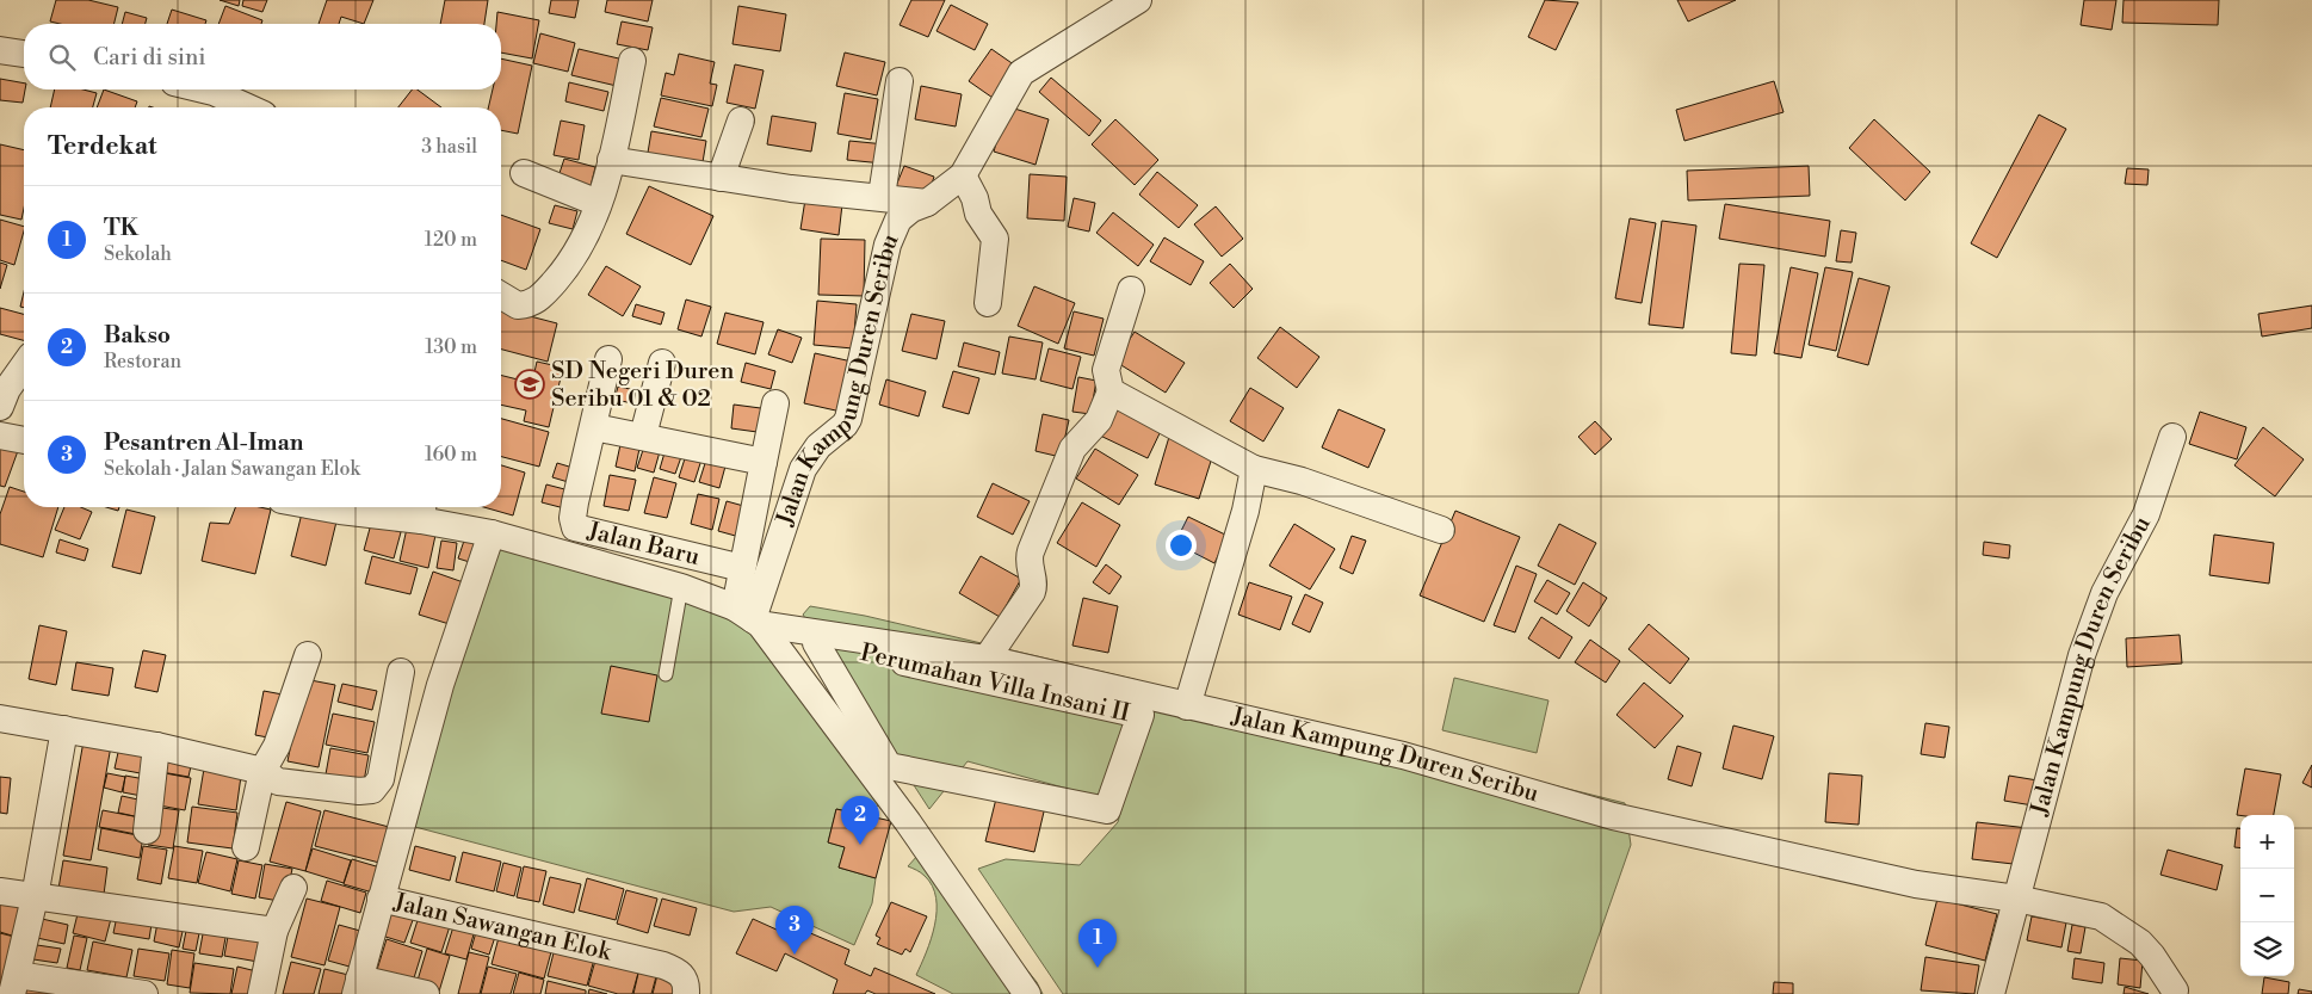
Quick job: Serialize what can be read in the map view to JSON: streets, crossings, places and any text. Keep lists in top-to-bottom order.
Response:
{
  "streets": {
    "street": [
      "Jalan Kampung Duren Seribu",
      "Jalan Baru",
      "Perumahan Villa Insani II",
      "Jalan Sawangan Elok"
    ]
  },
  "crossings": [
    ["Jalan Kampung Duren Seribu", "Perumahan Villa Insani II"]
  ],
  "places": {
    "school or university": ["SD Negeri Duren Seribu 01 & 02"]
  },
  "page": {
    "search": "Cari di sini",
    "heading": ["Terdekat", "3 hasil"],
    "list": [
      {
        "mark": "1",
        "name": "TK",
        "note": "Sekolah",
        "value": "120 m"
      },
      {
        "mark": "2",
        "name": "Bakso",
        "note": "Restoran",
        "value": "130 m"
      },
      {
        "mark": "3",
        "name": "Pesantren Al-Iman",
        "note": "Sekolah · Jalan Sawangan Elok",
        "value": "160 m"
      }
    ],
    "pins": ["2", "3", "1"],
    "map_buttons": ["+", "−"]
  }
}
